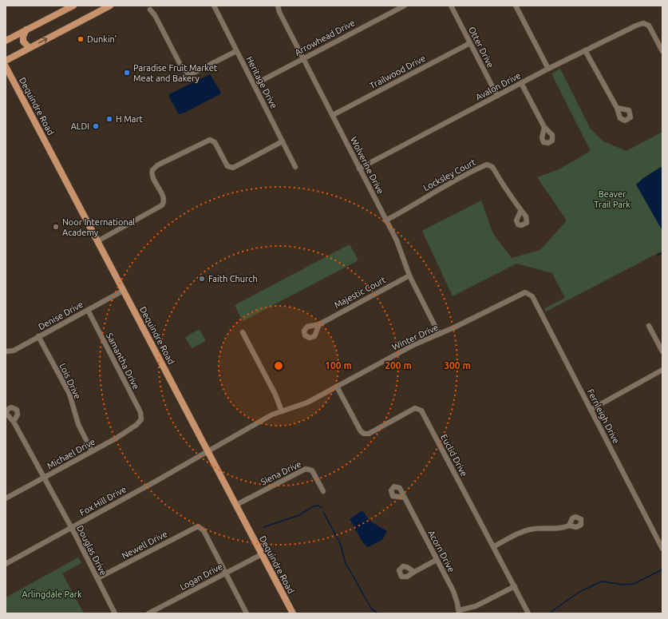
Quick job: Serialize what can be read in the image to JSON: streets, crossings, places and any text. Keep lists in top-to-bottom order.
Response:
{
  "streets": {
    "main road": ["Dequindre Road"],
    "street": [
      "Arrowhead Drive",
      "Otter Drive",
      "Trailwood Drive",
      "Heritage Drive",
      "Avalon Drive",
      "Wolverine Drive",
      "Locksley Court",
      "Majestic Court",
      "Denise Drive",
      "Winter Drive",
      "Samantha Drive",
      "Lois Drive",
      "Fernleigh Drive",
      "Michael Drive",
      "Euclid Drive",
      "Siena Drive",
      "Fox Hill Drive",
      "Newell Drive",
      "Douglas Drive",
      "Acorn Drive",
      "Logan Drive"
    ]
  },
  "crossings": [
    ["Arrowhead Drive", "Heritage Drive"],
    ["Arrowhead Drive", "Wolverine Drive"],
    ["Otter Drive", "Trailwood Drive"],
    ["Otter Drive", "Avalon Drive"],
    ["Trailwood Drive", "Wolverine Drive"],
    ["Avalon Drive", "Wolverine Drive"],
    ["Dequindre Road", "Denise Drive"],
    ["Dequindre Road", "Winter Drive"],
    ["Dequindre Road", "Siena Drive"],
    ["Dequindre Road", "Fox Hill Drive"],
    ["Dequindre Road", "Logan Drive"],
    ["Wolverine Drive", "Locksley Court"],
    ["Wolverine Drive", "Majestic Court"],
    ["Wolverine Drive", "Winter Drive"],
    ["Denise Drive", "Samantha Drive"],
    ["Denise Drive", "Lois Drive"],
    ["Winter Drive", "Fernleigh Drive"],
    ["Winter Drive", "Euclid Drive"],
    ["Winter Drive", "Fox Hill Drive"],
    ["Samantha Drive", "Michael Drive"],
    ["Lois Drive", "Michael Drive"],
    ["Michael Drive", "Douglas Drive"],
    ["Fox Hill Drive", "Douglas Drive"],
    ["Newell Drive", "Douglas Drive"],
    ["Newell Drive", "Logan Drive"]
  ],
  "parks": ["Beaver Trail Park", "Arlingdale Park"],
  "places": [
    "Dunkin'",
    "Paradise Fruit Market Meat and Bakery",
    "H Mart",
    "ALDI",
    "Noor International Academy",
    "Faith Church"
  ],
  "rings": ["100 m", "200 m", "300 m"]
}
